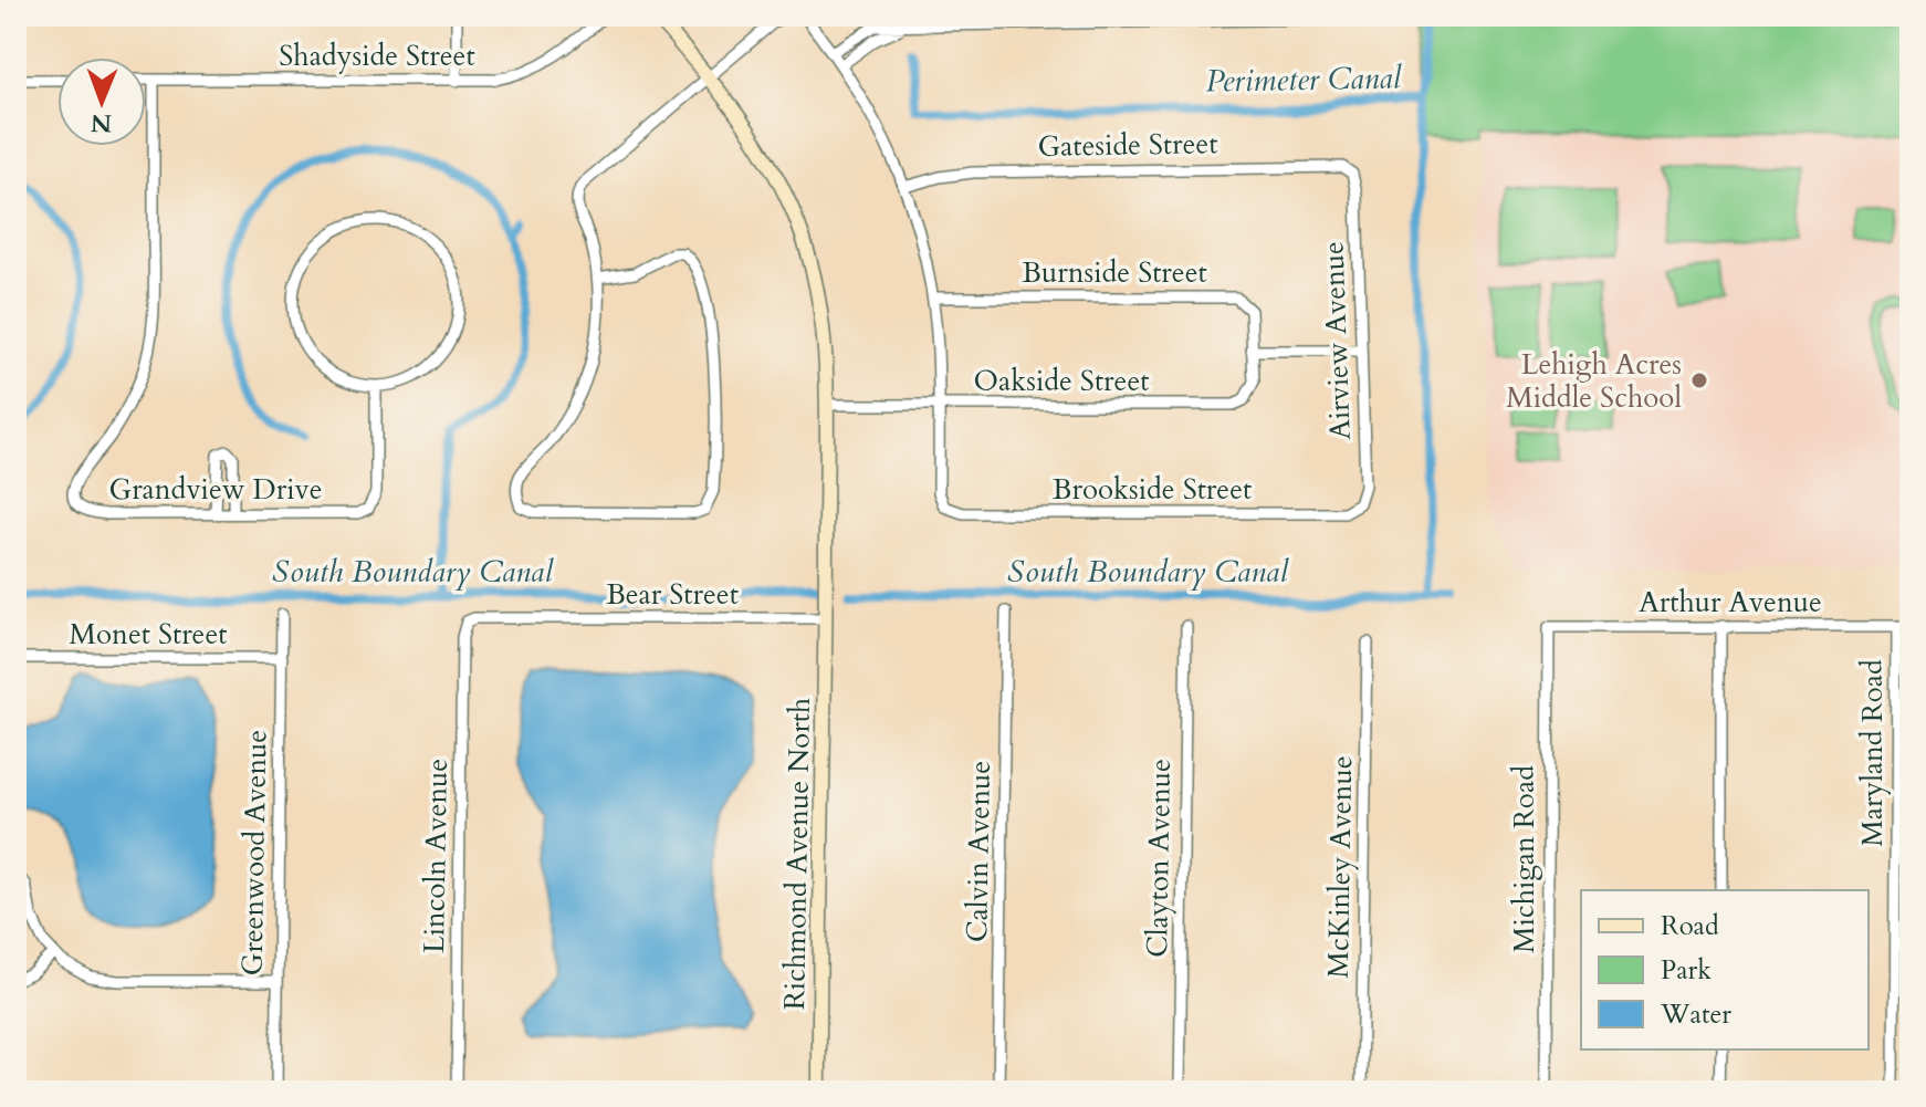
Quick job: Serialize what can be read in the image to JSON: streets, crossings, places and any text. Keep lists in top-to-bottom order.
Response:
{
  "streets": {
    "street": [
      "Shadyside Street",
      "Gateside Street",
      "Burnside Street",
      "Airview Avenue",
      "Oakside Street",
      "Grandview Drive",
      "Brookside Street",
      "Bear Street",
      "Arthur Avenue",
      "Monet Street",
      "Maryland Road",
      "Calvin Avenue",
      "Greenwood Avenue",
      "Richmond Avenue North",
      "Lincoln Avenue",
      "Clayton Avenue",
      "Michigan Road",
      "McKinley Avenue"
    ]
  },
  "crossings": [
    ["Shadyside Street", "Grandview Drive"],
    ["Gateside Street", "Airview Avenue"],
    ["Burnside Street", "Oakside Street"],
    ["Airview Avenue", "Brookside Street"],
    ["Oakside Street", "Brookside Street"],
    ["Oakside Street", "Richmond Avenue North"],
    ["Bear Street", "Richmond Avenue North"],
    ["Bear Street", "Lincoln Avenue"],
    ["Arthur Avenue", "Maryland Road"],
    ["Arthur Avenue", "Michigan Road"],
    ["Monet Street", "Greenwood Avenue"]
  ],
  "water": ["Perimeter Canal", "South Boundary Canal"],
  "places": ["Lehigh Acres Middle School"],
  "legend": ["Road", "Park", "Water"],
  "north": "bottom"
}
